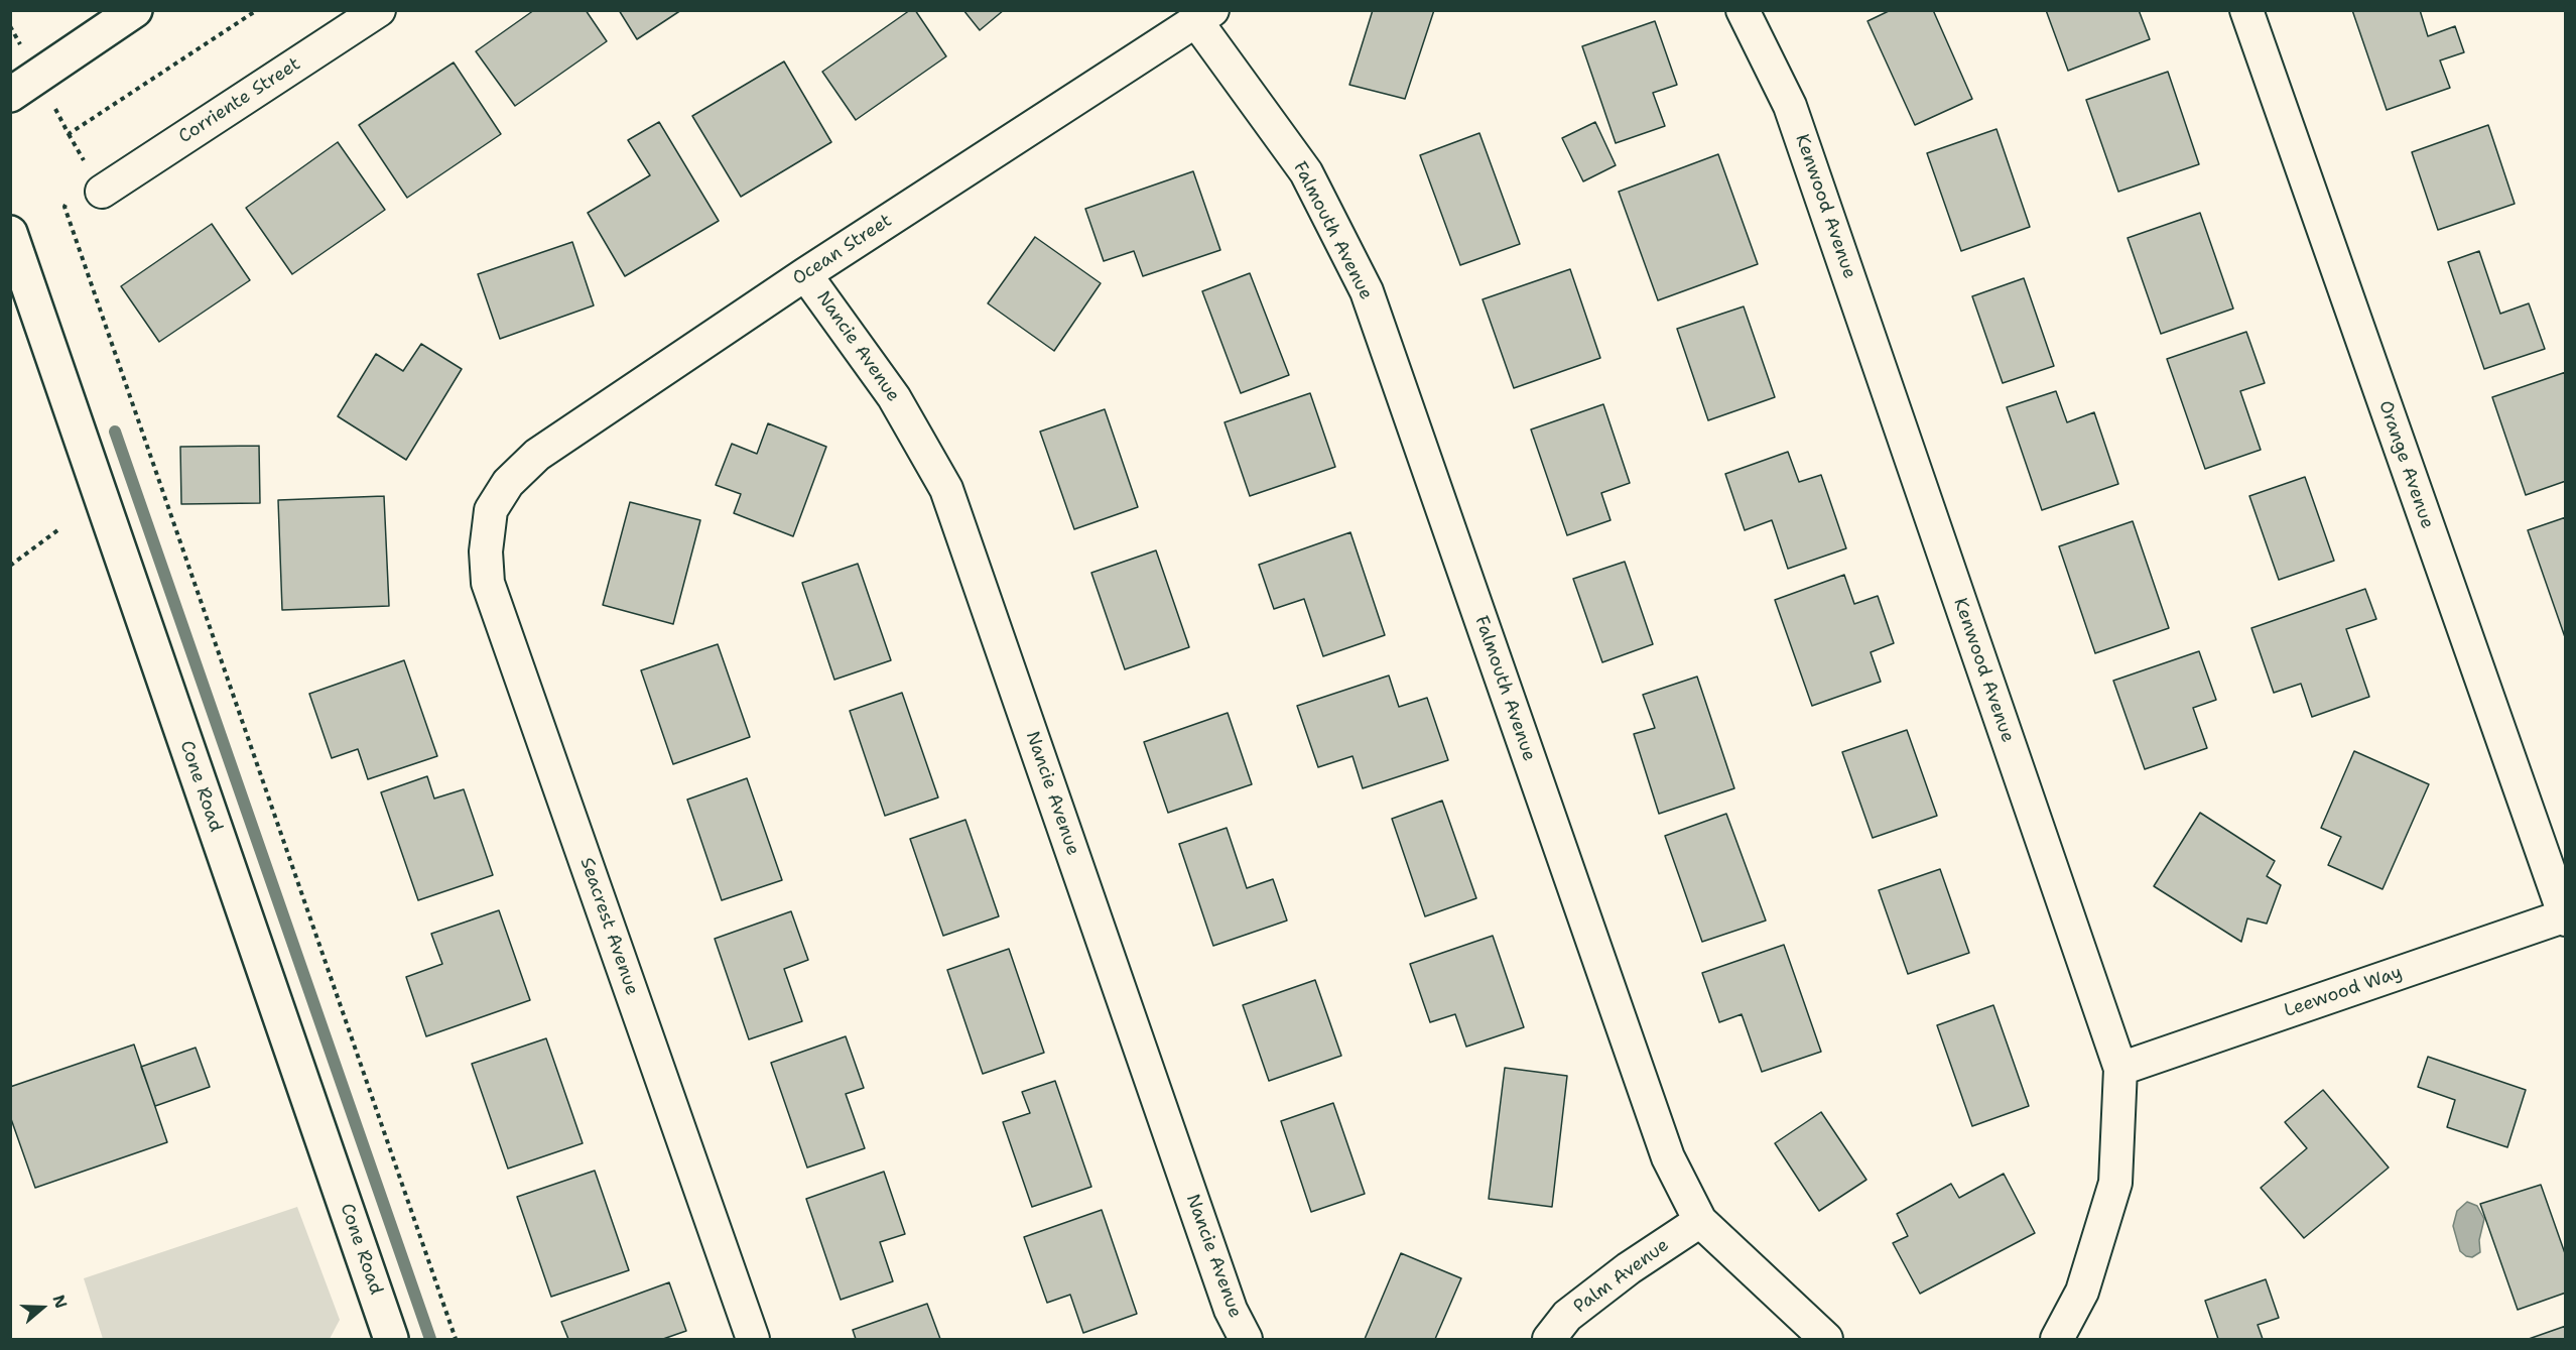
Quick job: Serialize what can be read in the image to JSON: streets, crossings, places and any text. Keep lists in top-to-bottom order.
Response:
{
  "streets": {
    "street": [
      "Corriente Street",
      "Kenwood Avenue",
      "Falmouth Avenue",
      "Ocean Street",
      "Nancie Avenue",
      "Orange Avenue",
      "Cone Road",
      "Seacrest Avenue",
      "Leewood Way",
      "Palm Avenue"
    ]
  },
  "crossings": [
    ["Kenwood Avenue", "Leewood Way"],
    ["Falmouth Avenue", "Ocean Street"],
    ["Falmouth Avenue", "Palm Avenue"],
    ["Ocean Street", "Nancie Avenue"],
    ["Ocean Street", "Seacrest Avenue"],
    ["Orange Avenue", "Leewood Way"]
  ],
  "north": "right"
}
